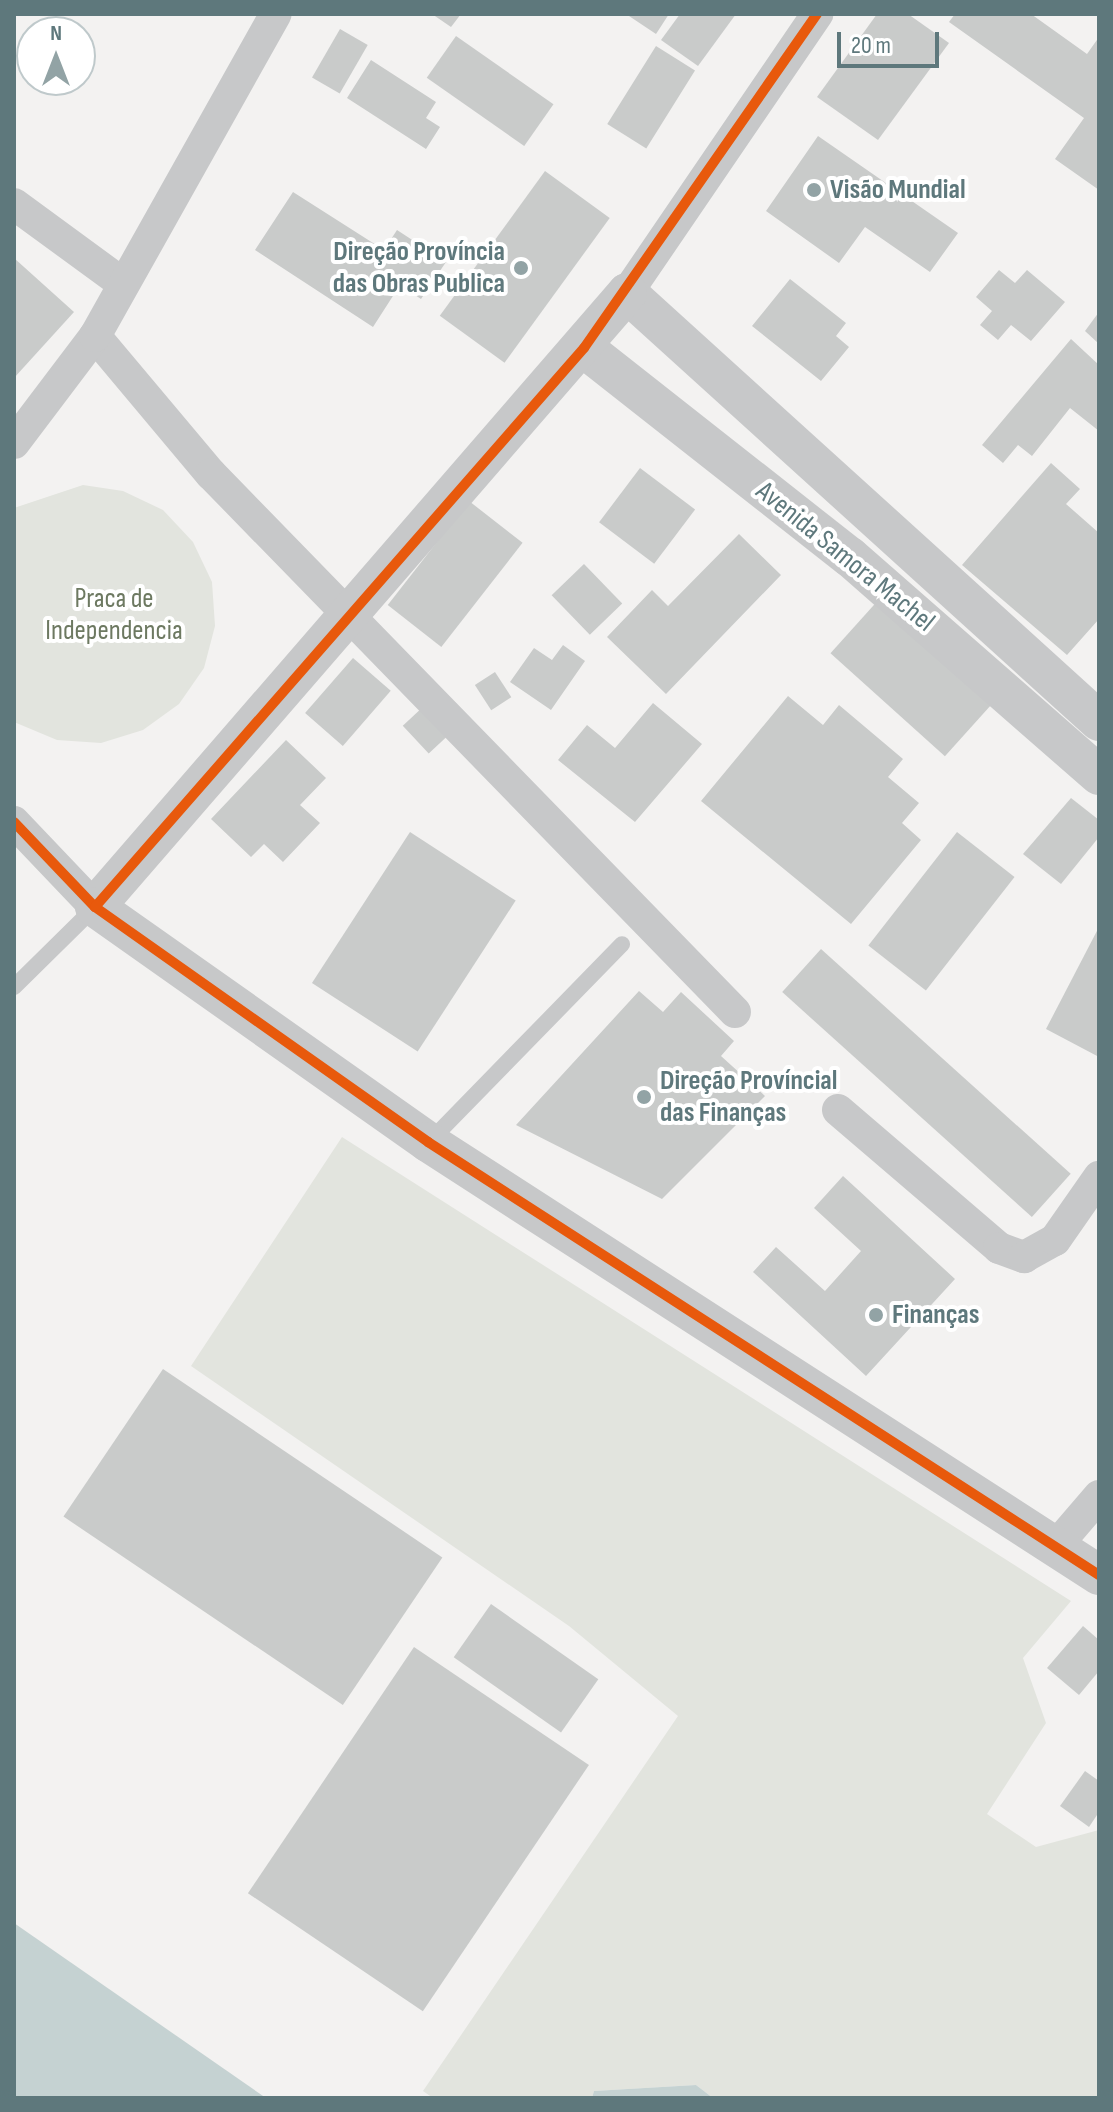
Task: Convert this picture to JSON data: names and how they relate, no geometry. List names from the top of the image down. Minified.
{"streets":{"street":["Avenida Samora Machel"]},"parks":["Praca de Independencia"],"places":["Visão Mundial","Direção Província das Obras Publica","Direção Províncial das Finanças","Finanças"],"scale_bar":"20 m","north":"top"}
